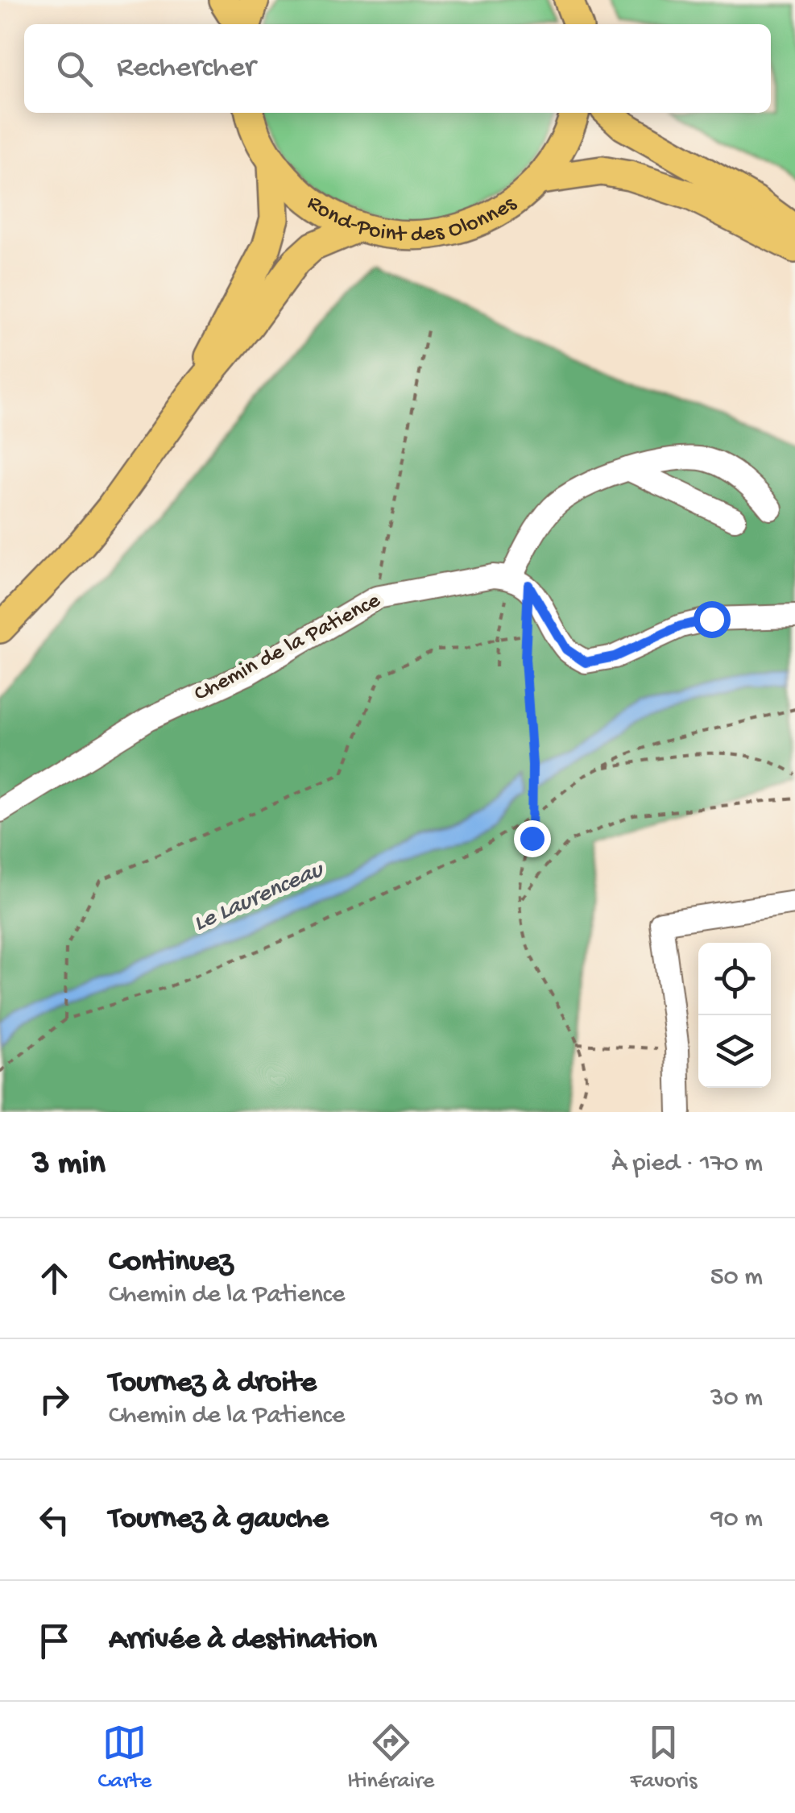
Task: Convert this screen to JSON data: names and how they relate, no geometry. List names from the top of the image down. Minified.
{"streets":{"main road":["Rond-Point des Olonnes"],"street":["Chemin de la Patience"]},"water":["Le Laurenceau"],"page":{"search":"Rechercher","heading":["3 min","À pied · 170 m"],"list":[["Continuez","Chemin de la Patience","50 m"],["Tournez à droite","Chemin de la Patience","30 m"],["Tournez à gauche","90 m"],"Arrivée à destination"],"nav":["Carte","Itinéraire","Favoris"]}}
